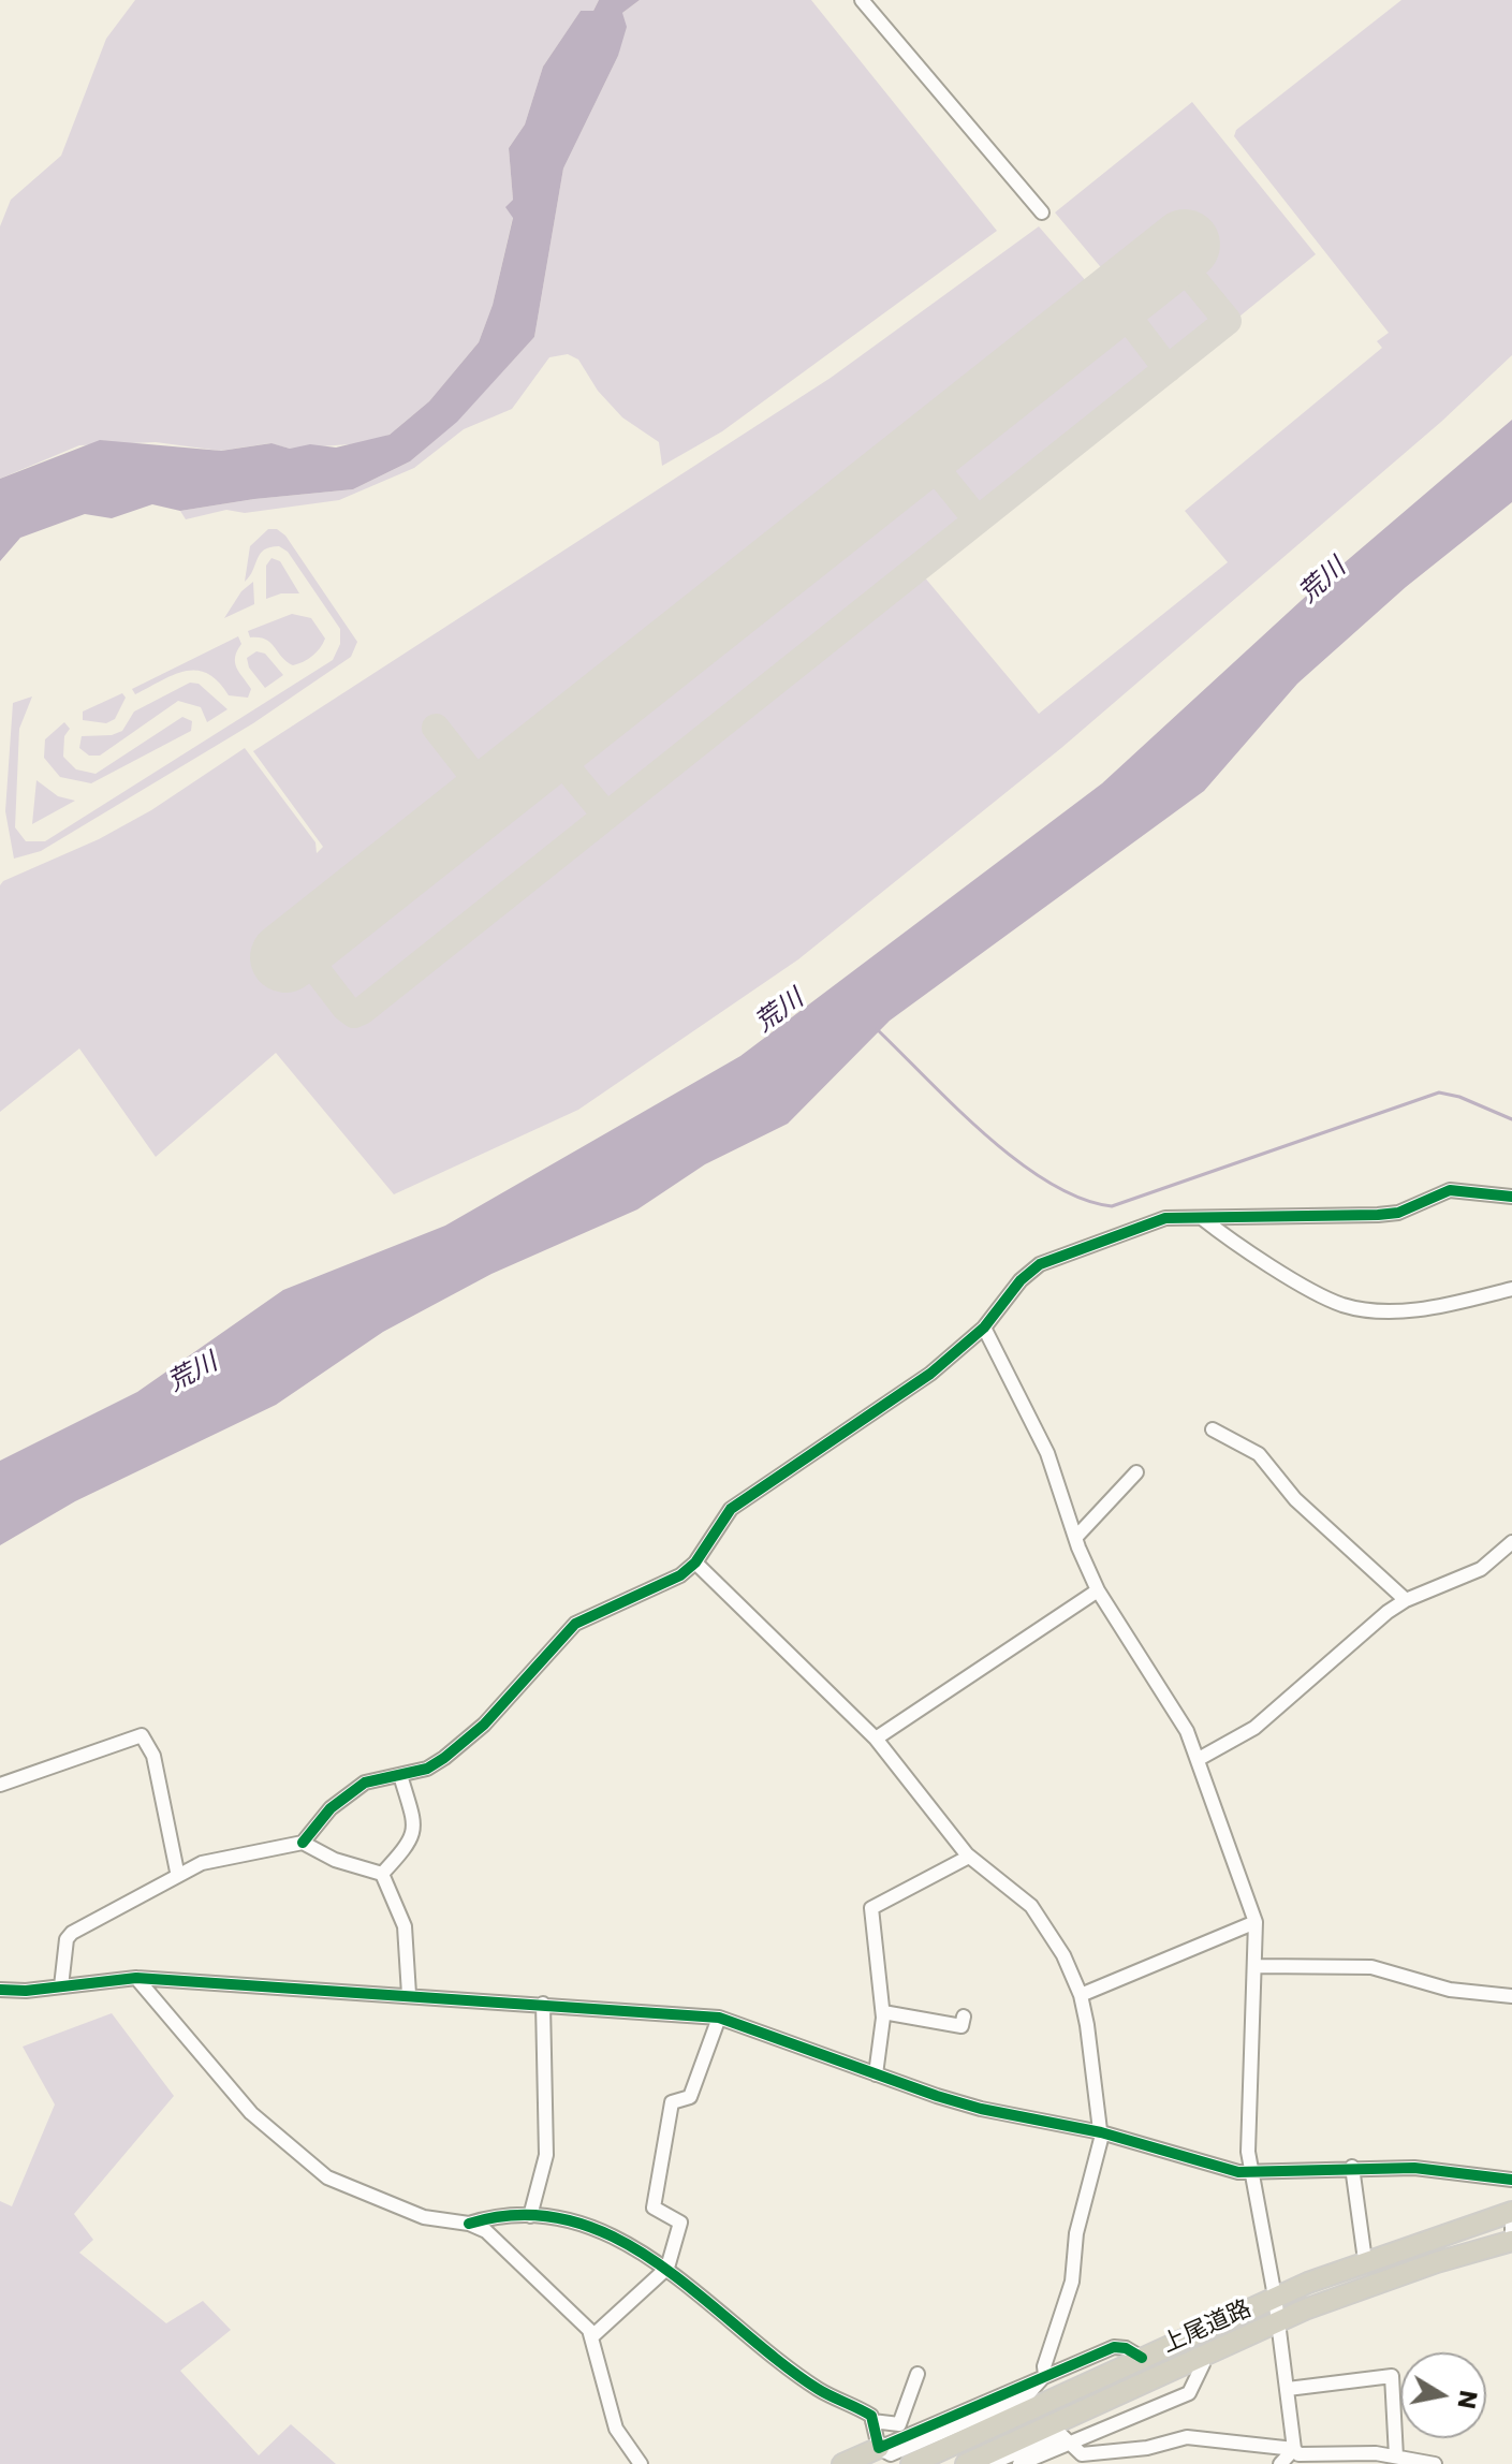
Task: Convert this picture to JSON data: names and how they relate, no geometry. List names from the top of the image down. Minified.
{"streets":{"highway":["上尾道路"]},"water":["荒川"],"north":"right"}
